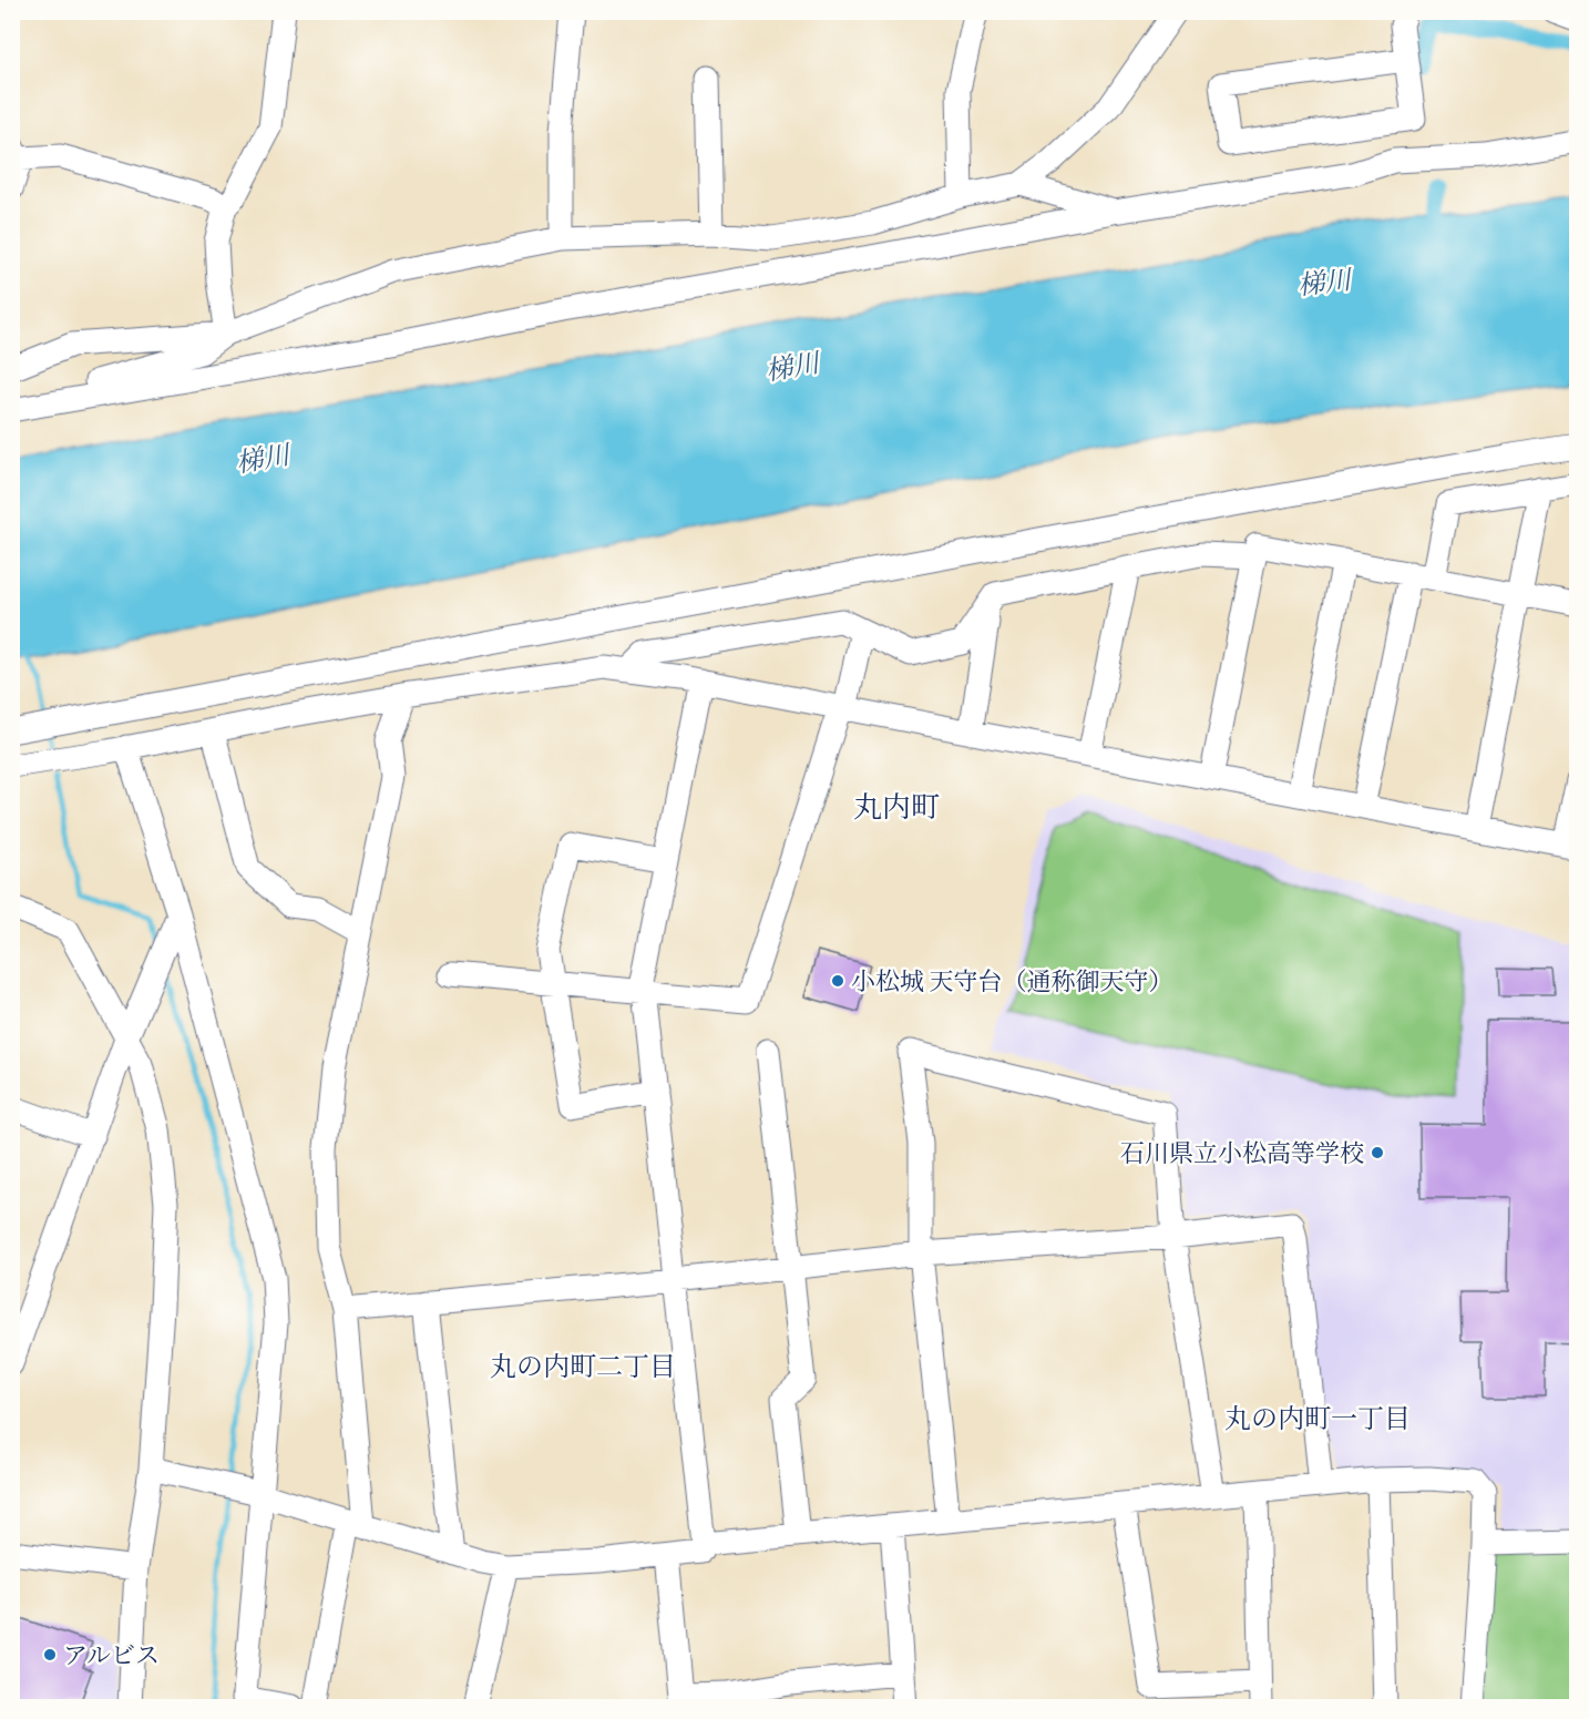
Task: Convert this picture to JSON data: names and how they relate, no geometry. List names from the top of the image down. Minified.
{"districts":["丸内町","丸の内町二丁目","丸の内町一丁目"],"water":["梯川"],"places":["小松城 天守台（通称御天守）","石川県立小松高等学校","アルビス"]}
